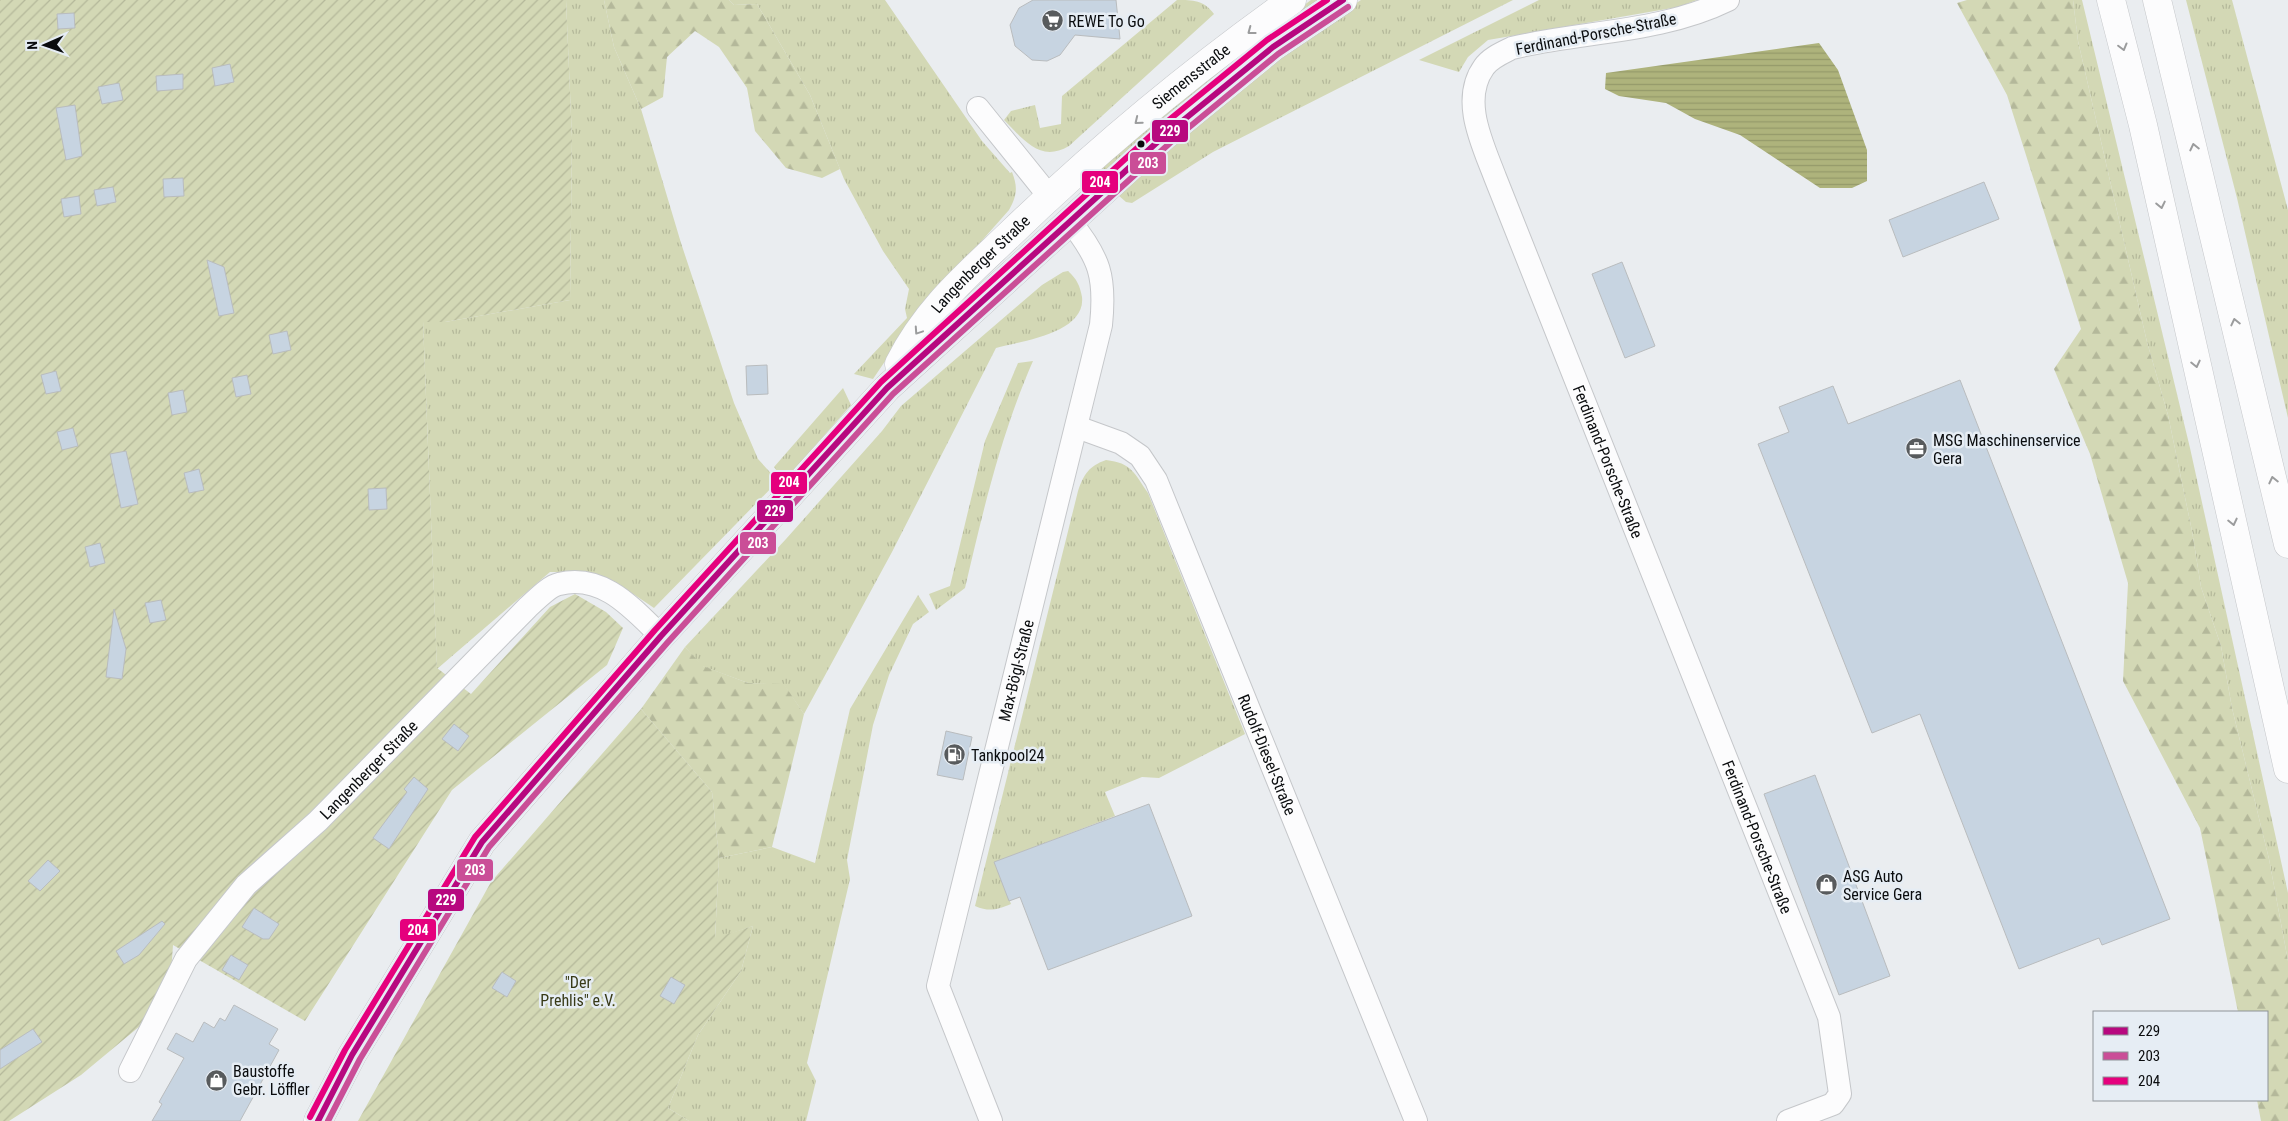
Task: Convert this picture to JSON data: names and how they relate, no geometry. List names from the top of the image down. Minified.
{"streets":{"main road":["Siemensstraße","Langenberger Straße"],"street":["Ferdinand-Porsche-Straße","Max-Bögl-Straße","Rudolf-Diesel-Straße"]},"crossings":[["Siemensstraße","Langenberger Straße"],["Siemensstraße","Max-Bögl-Straße"],["Langenberger Straße","Max-Bögl-Straße"],["Max-Bögl-Straße","Rudolf-Diesel-Straße"]],"parks":["\"Der Prehlis\" e.V."],"places":{"supermarket":["REWE To Go"],"office":["MSG Maschinenservice Gera"],"fuel station":["Tankpool24"],"shop":["ASG Auto Service Gera","Baustoffe Gebr. Löffler"]},"lines":["transit line 229","transit line 204","transit line 203"],"legend":["229","203","204"],"north":"left"}
